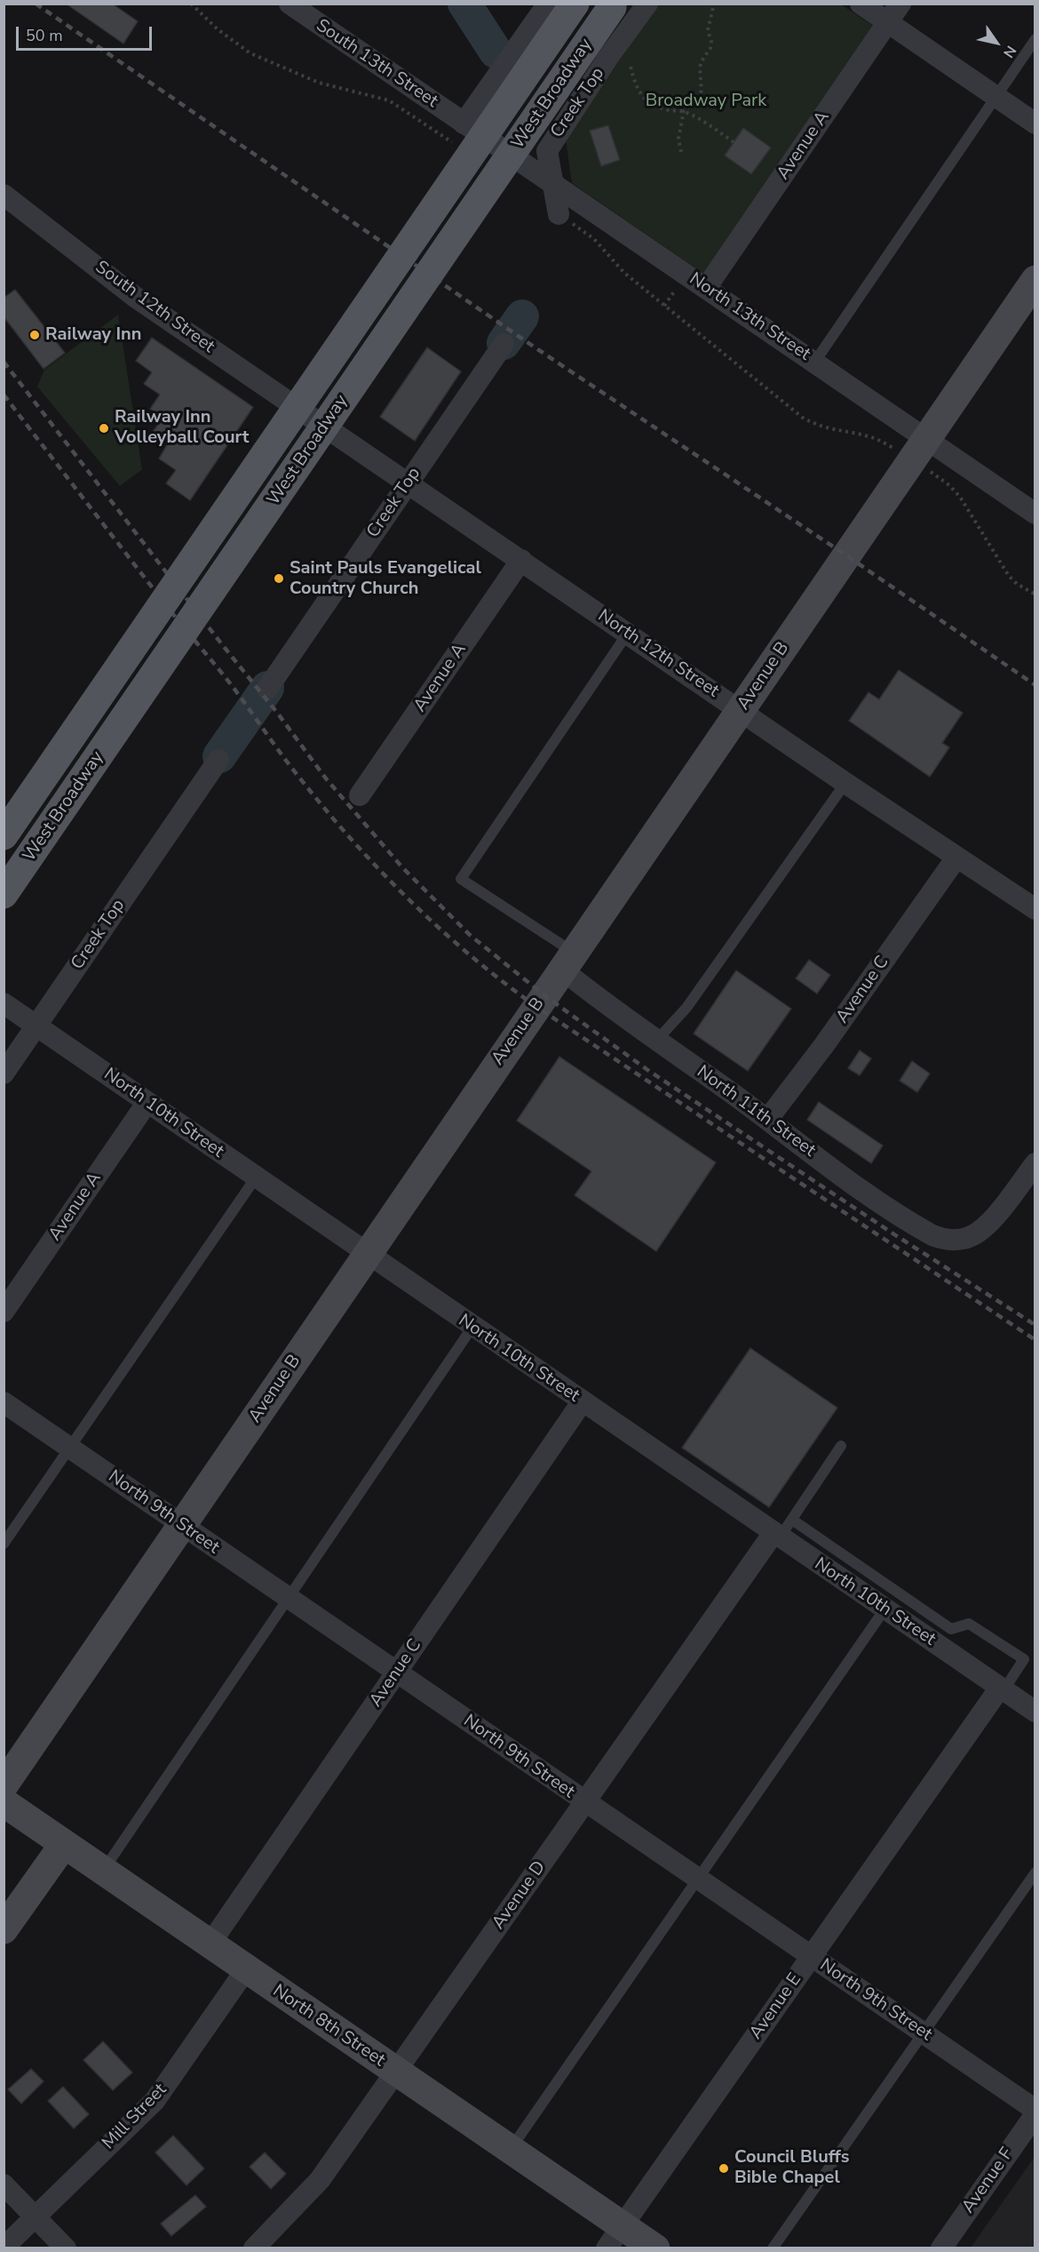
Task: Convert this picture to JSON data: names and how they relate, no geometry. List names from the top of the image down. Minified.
{"streets":{"main road":["West Broadway"],"street":["South 13th Street","Creek Top","Avenue A","South 12th Street","North 13th Street","North 12th Street","Avenue B","Avenue C","North 11th Street","North 10th Street","North 9th Street","Avenue D","Avenue E","North 8th Street","Mill Street","Avenue F"]},"crossings":[["South 13th Street","North 13th Street"],["Creek Top","North 13th Street"],["Creek Top","North 12th Street"],["Creek Top","North 10th Street"],["Avenue A","North 13th Street"],["Avenue A","North 12th Street"],["Avenue A","North 10th Street"],["South 12th Street","North 12th Street"],["North 13th Street","Avenue B"],["North 12th Street","Avenue B"],["North 12th Street","Avenue C"],["Avenue B","North 11th Street"],["Avenue B","North 10th Street"],["Avenue B","North 9th Street"],["Avenue C","North 11th Street"],["Avenue C","North 10th Street"],["Avenue C","North 9th Street"],["Avenue C","North 8th Street"],["North 10th Street","Avenue D"],["North 10th Street","Avenue E"],["North 9th Street","Avenue D"],["North 9th Street","Avenue E"],["Avenue D","North 8th Street"],["Avenue E","North 8th Street"],["North 8th Street","Mill Street"]],"parks":["Broadway Park"],"places":["Railway Inn","Railway Inn Volleyball Court","Saint Pauls Evangelical Country Church","Council Bluffs Bible Chapel"],"scale_bar":"50 m","north":"bottom right"}
